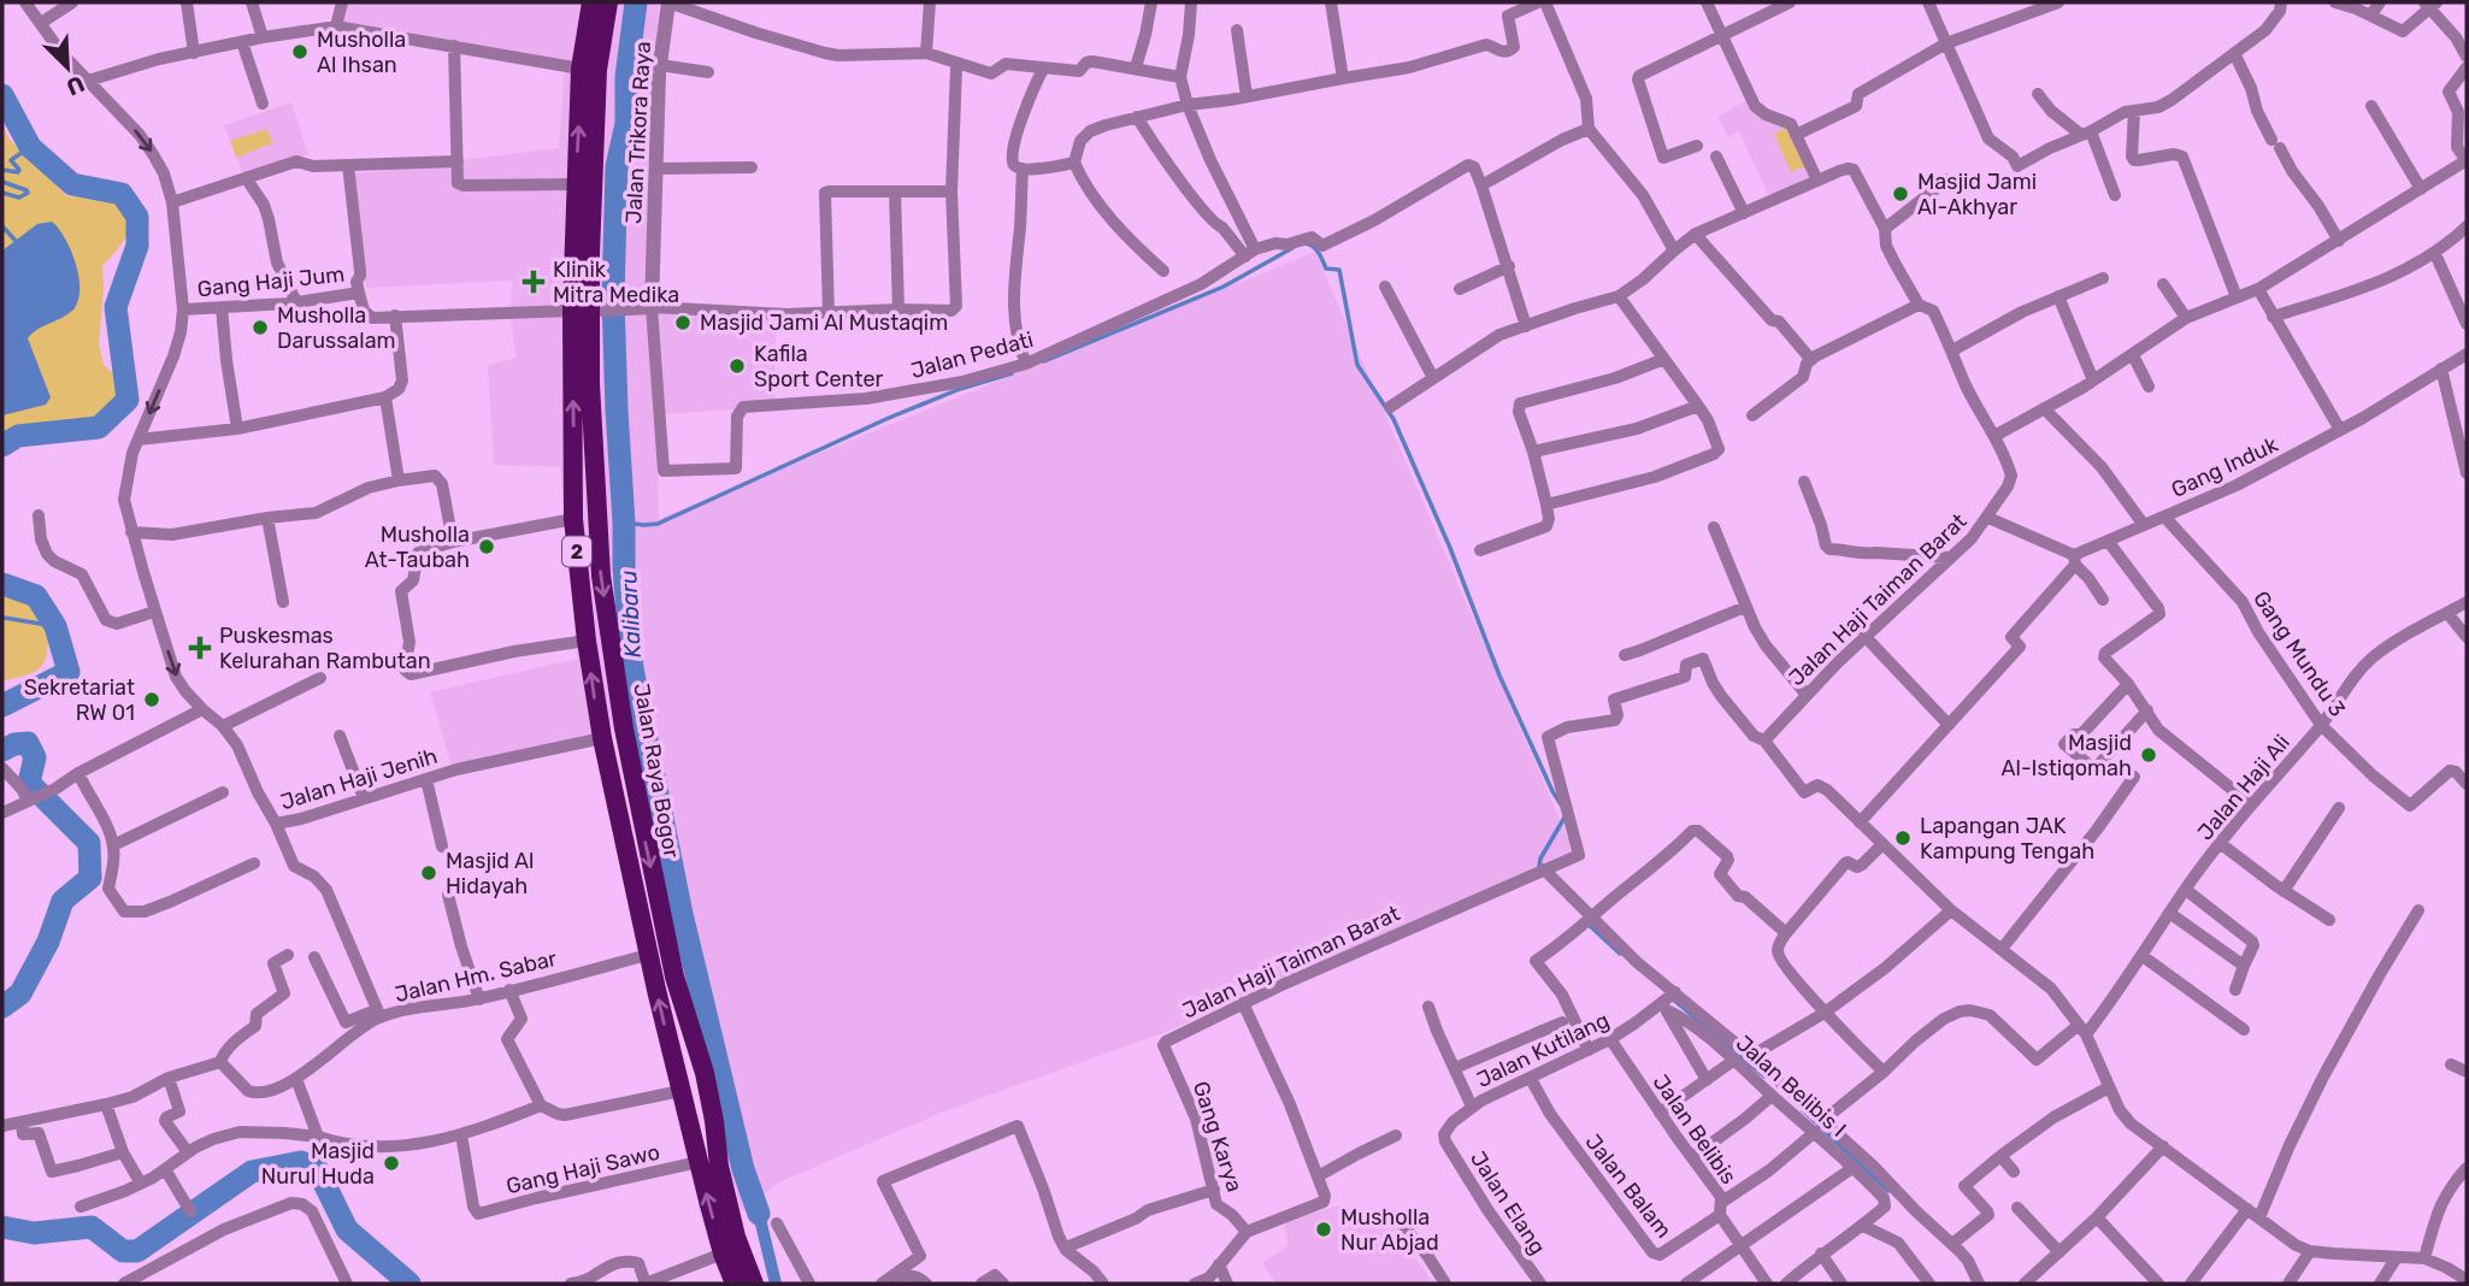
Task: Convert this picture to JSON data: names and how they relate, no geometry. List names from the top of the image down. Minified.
{"streets":{"highway":["2","Jalan Raya Bogor"],"street":["Jalan Trikora Raya","Gang Haji Jum","Jalan Pedati","Gang Induk","Jalan Haji Taiman Barat","Gang Mundu 3","Jalan Haji Jenih","Jalan Haji Ali","Jalan Hm. Sabar","Jalan Kutilang","Jalan Belibis I","Jalan Belibis","Gang Karya","Gang Haji Sawo","Jalan Balam","Jalan Elang"]},"crossings":[["Jalan Trikora Raya","Jalan Pedati"],["Gang Haji Jum","Jalan Haji Jenih"],["Gang Induk","Gang Mundu 3"],["Jalan Haji Taiman Barat","Gang Karya"],["Gang Mundu 3","Jalan Haji Ali"],["Jalan Raya Bogor","Jalan Haji Jenih"],["Jalan Raya Bogor","Jalan Hm. Sabar"],["Jalan Raya Bogor","Gang Haji Sawo"],["Jalan Kutilang","Jalan Belibis I"],["Jalan Kutilang","Jalan Belibis"],["Jalan Kutilang","Jalan Balam"],["Jalan Kutilang","Jalan Elang"],["Jalan Belibis","Jalan Balam"]],"water":["Kalibaru"],"places":{"other":["Musholla Al Ihsan","Masjid Jami Al-Akhyar","Masjid Jami Al Mustaqim","Musholla Darussalam","Kafila Sport Center","Musholla At-Taubah","Sekretariat RW 01","Masjid Al-Istiqomah","Lapangan JAK Kampung Tengah","Masjid Al Hidayah","Masjid Nurul Huda","Musholla Nur Abjad"],"health":["Klinik Mitra Medika","Puskesmas Kelurahan Rambutan"]},"north":"bottom right"}
